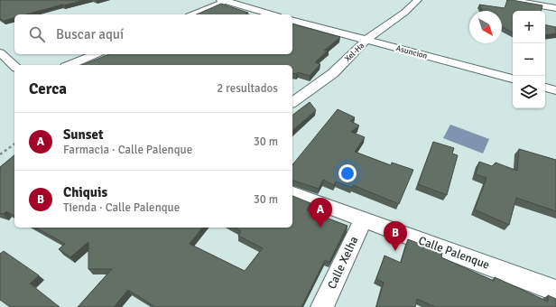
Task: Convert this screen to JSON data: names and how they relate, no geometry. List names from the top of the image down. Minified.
{"streets":{"street":["Xel-Ha","Asuncion","Calle Palenque","Calle Xelha"]},"crossings":[["Xel-Ha","Asuncion"],["Calle Palenque","Calle Xelha"]],"north":"bottom right","page":{"map_buttons":["+","−"],"search":"Buscar aquí","heading":["Cerca","2 resultados"],"list":[{"mark":"A","name":"Sunset","note":"Farmacia · Calle Palenque","value":"30 m"},{"mark":"B","name":"Chiquis","note":"Tienda · Calle Palenque","value":"30 m"}],"pins":["A","B"]}}
